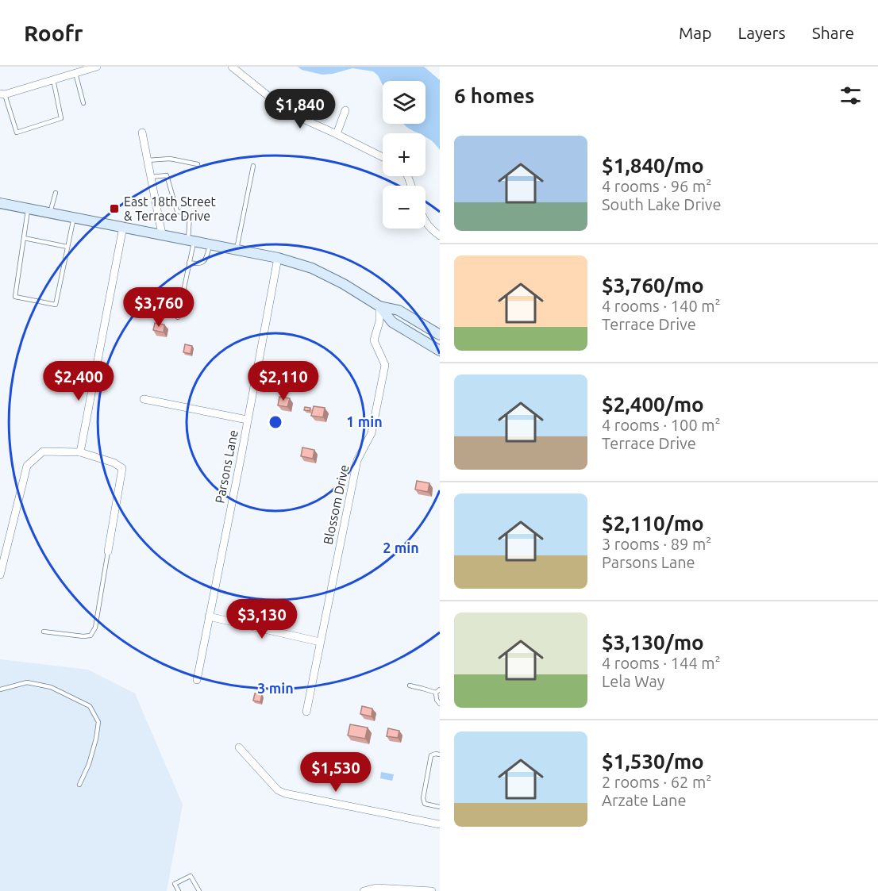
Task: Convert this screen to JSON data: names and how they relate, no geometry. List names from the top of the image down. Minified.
{"streets":{"street":["Parsons Lane","Blossom Drive"]},"places":{"transit":["East 18th Street & Terrace Drive"]},"page":{"header":"Roofr","nav":["Map","Layers","Share"],"heading":"6 homes","map_buttons":["+","−"],"price":["$1,840","$3,760","$2,400","$2,110","$3,130","$1,530"],"list":[{"name":"$1,840/mo","note":"4 rooms · 96 m² · South Lake Drive"},{"name":"$3,760/mo","note":"4 rooms · 140 m² · Terrace Drive"},{"name":"$2,400/mo","note":"4 rooms · 100 m² · Terrace Drive"},{"name":"$2,110/mo","note":"3 rooms · 89 m² · Parsons Lane"},{"name":"$3,130/mo","note":"4 rooms · 144 m² · Lela Way"},{"name":"$1,530/mo","note":"2 rooms · 62 m² · Arzate Lane"}]},"rings":["1 min","2 min","3 min"]}
